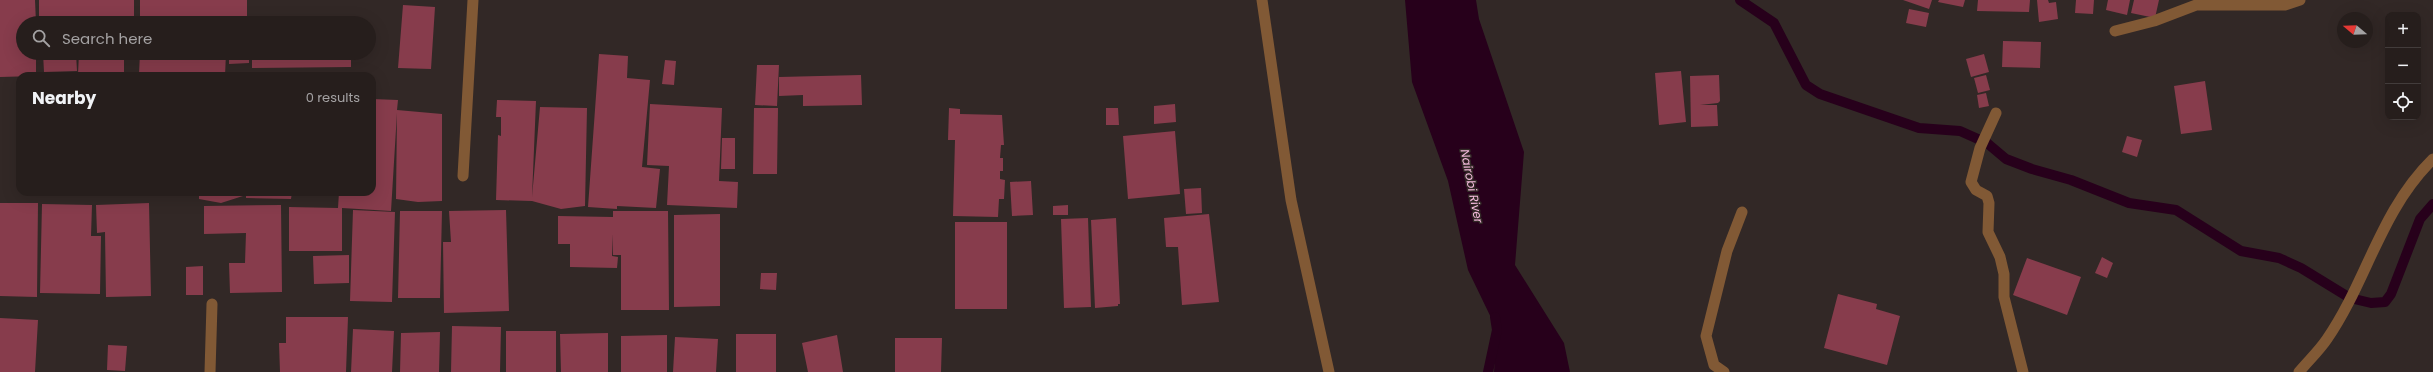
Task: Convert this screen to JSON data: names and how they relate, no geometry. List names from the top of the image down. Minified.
{"water":["Nairobi River"],"north":"left","page":{"map_buttons":["+","−"],"search":"Search here","heading":["Nearby","0 results"]}}
